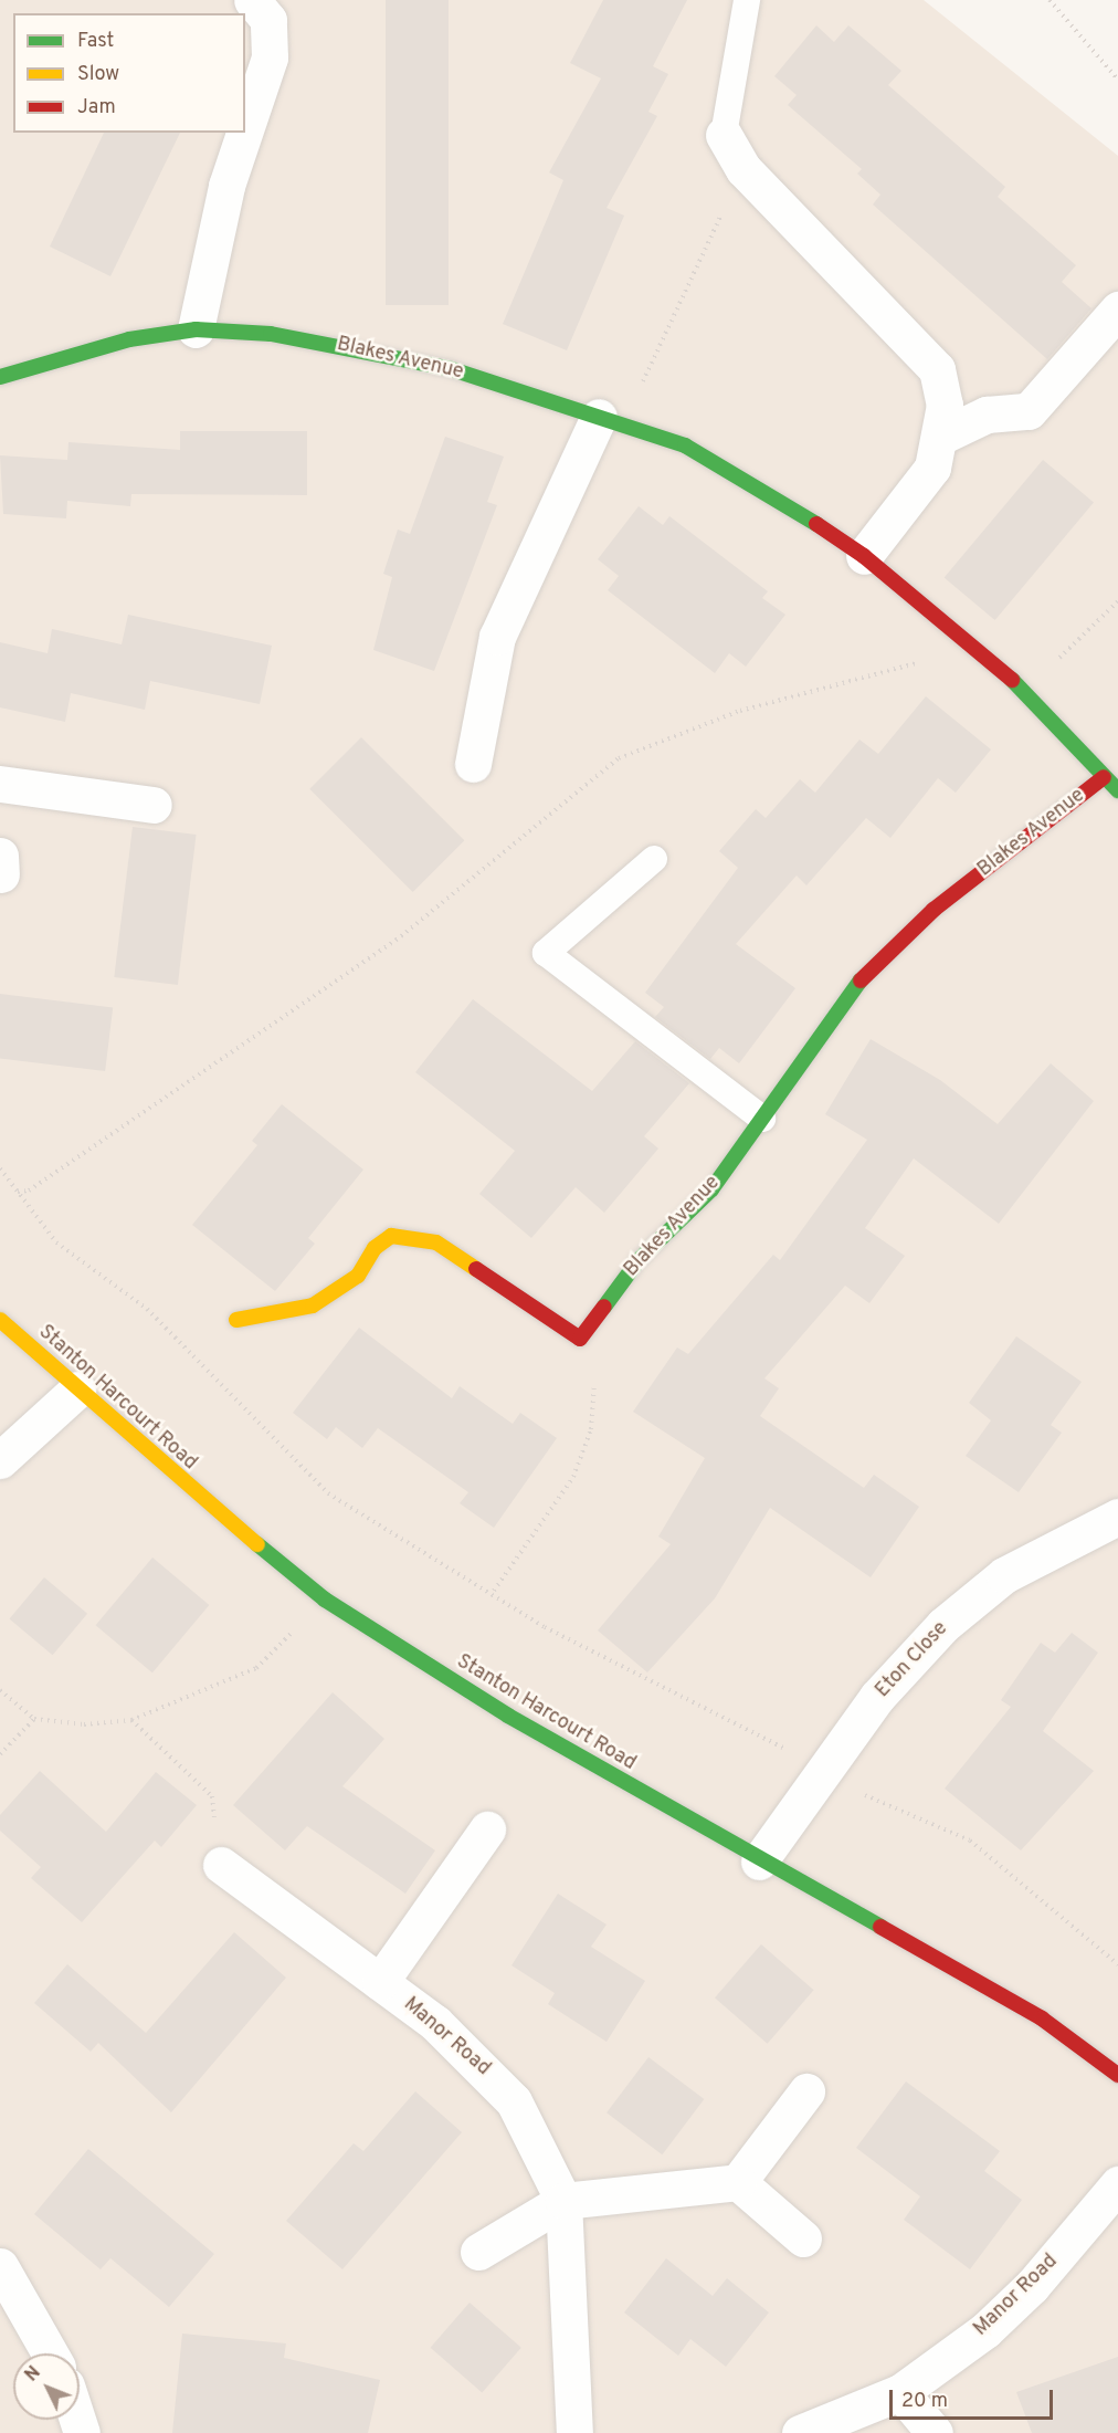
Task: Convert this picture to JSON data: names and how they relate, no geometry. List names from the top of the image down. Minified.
{"streets":{"street":["Blakes Avenue","Stanton Harcourt Road","Eton Close","Manor Road"]},"crossings":[["Stanton Harcourt Road","Eton Close"]],"legend":["Fast","Slow","Jam"],"scale_bar":"20 m","north":"top left"}
